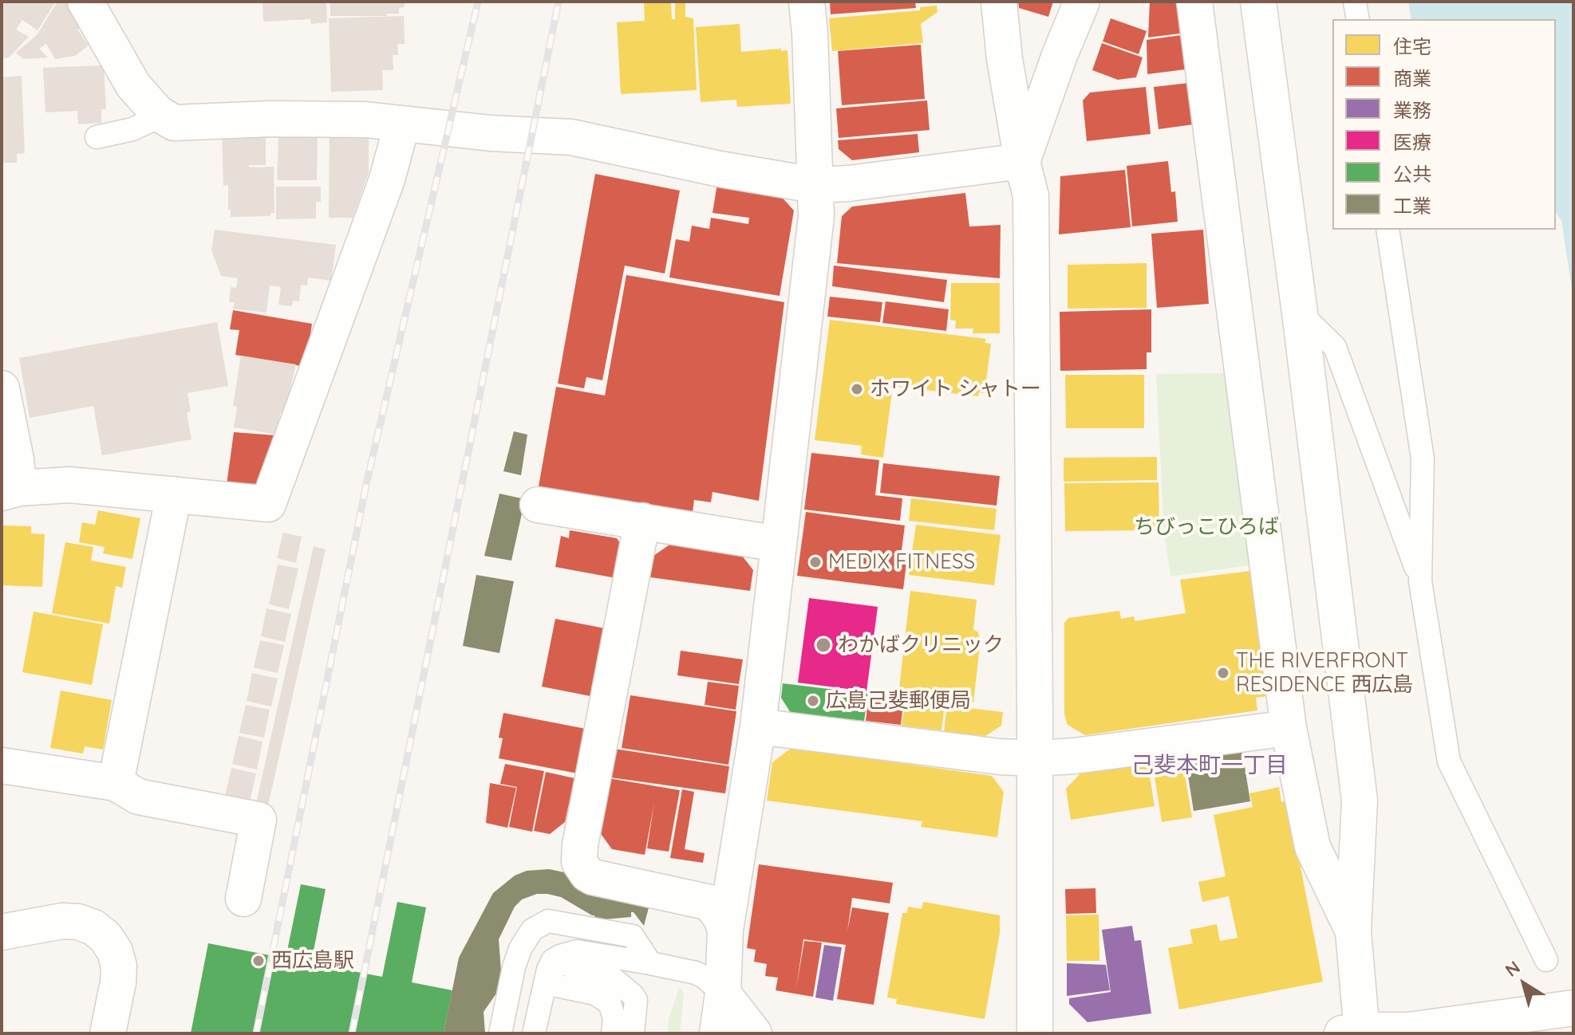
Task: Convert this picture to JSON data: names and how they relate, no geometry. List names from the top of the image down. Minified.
{"districts":["己斐本町一丁目"],"parks":["ちびっこひろば"],"places":["ホワイト シャトー","MEDIX FITNESS","わかばクリニック","THE RIVERFRONT RESIDENCE 西広島","広島己斐郵便局","西広島駅"],"legend":["住宅","商業","業務","医療","公共","工業"],"north":"top left"}
